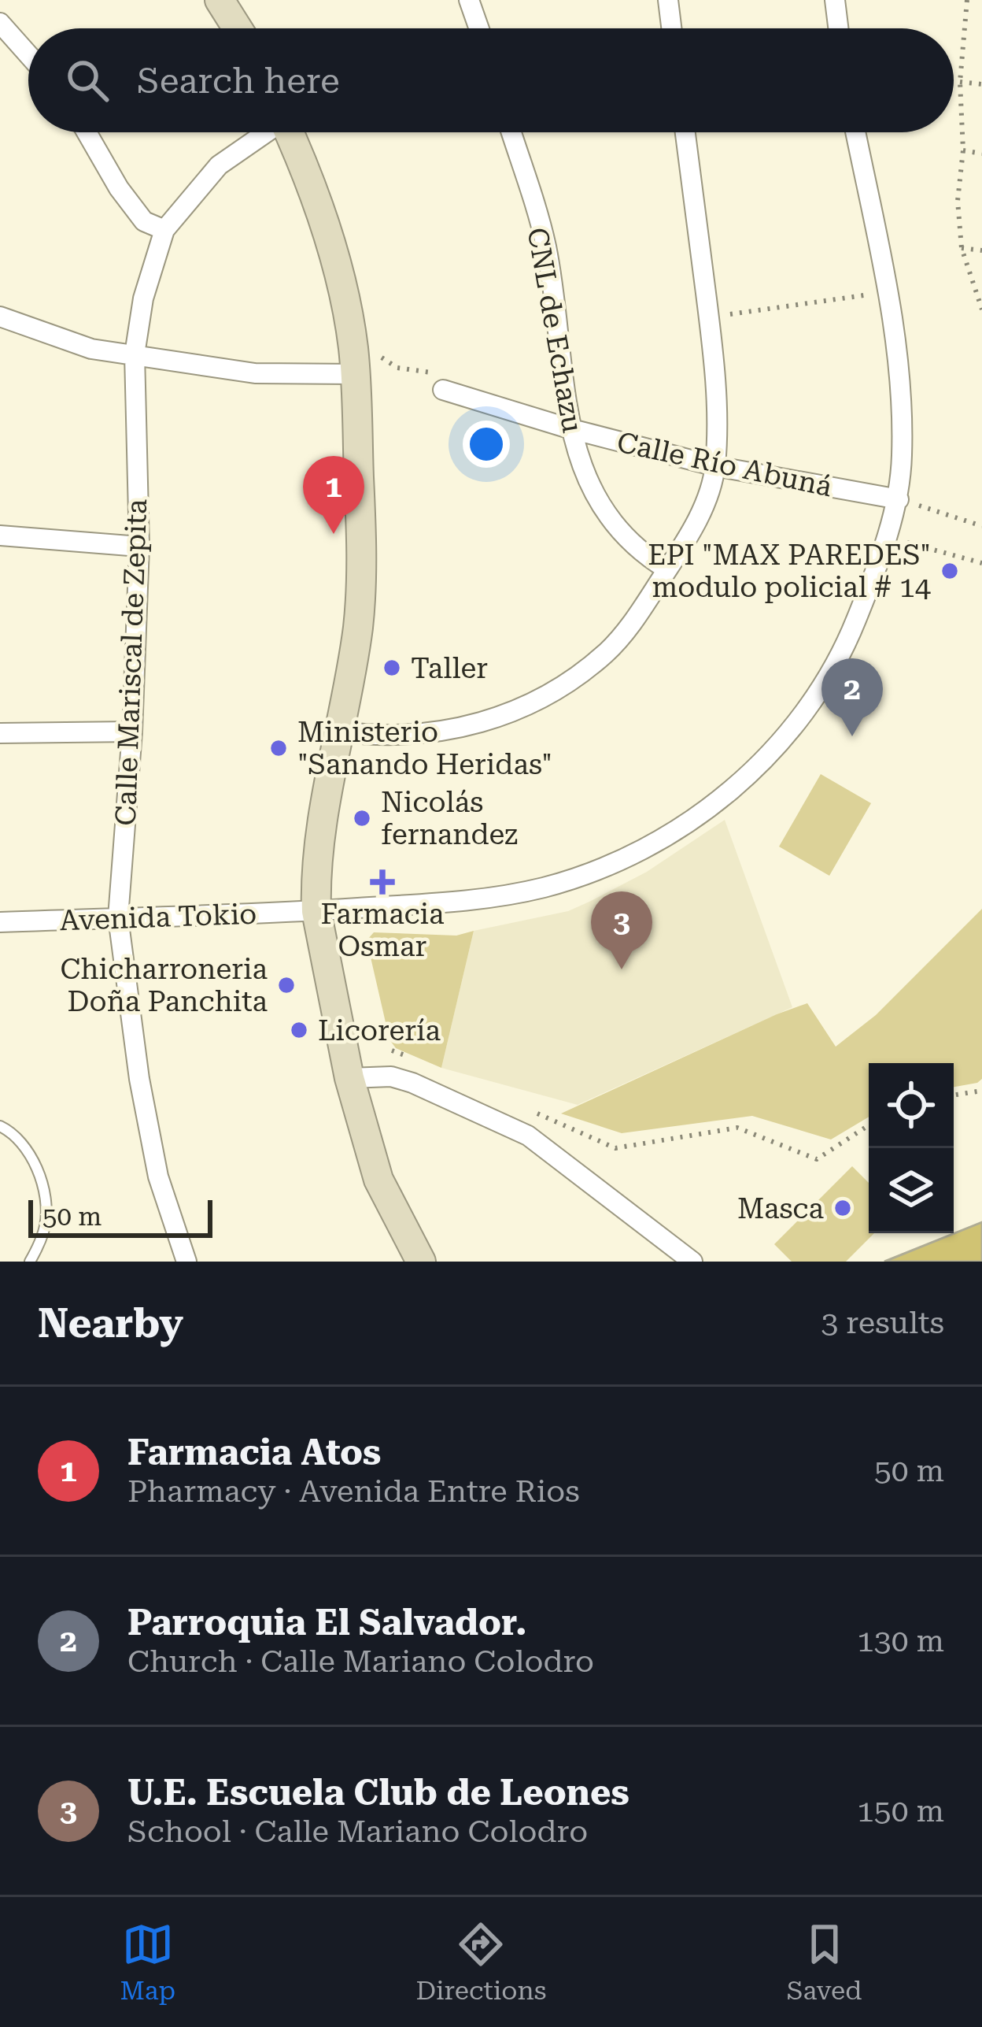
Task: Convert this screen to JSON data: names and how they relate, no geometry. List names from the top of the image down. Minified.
{"streets":{"street":["CNL de Echazu","Calle Río Abuná","Calle Mariscal de Zepita","Avenida Tokio"]},"crossings":[["CNL de Echazu","Calle Río Abuná"],["Calle Río Abuná","Avenida Tokio"],["Calle Mariscal de Zepita","Avenida Tokio"]],"places":{"other":["EPI \"MAX PAREDES\" modulo policial # 14","Taller","Ministerio \"Sanando Heridas\"","Nicolás fernandez","Chicharroneria Doña Panchita","Licorería","Masca"],"health":["Farmacia Osmar"]},"scale_bar":"50 m","page":{"search":"Search here","pins":["1","2","3"],"scale":"50 m","heading":["Nearby","3 results"],"list":[{"mark":"1","name":"Farmacia Atos","note":"Pharmacy · Avenida Entre Rios","value":"50 m"},{"mark":"2","name":"Parroquia El Salvador.","note":"Church · Calle Mariano Colodro","value":"130 m"},{"mark":"3","name":"U.E. Escuela Club de Leones","note":"School · Calle Mariano Colodro","value":"150 m"}],"nav":["Map","Directions","Saved"]}}
